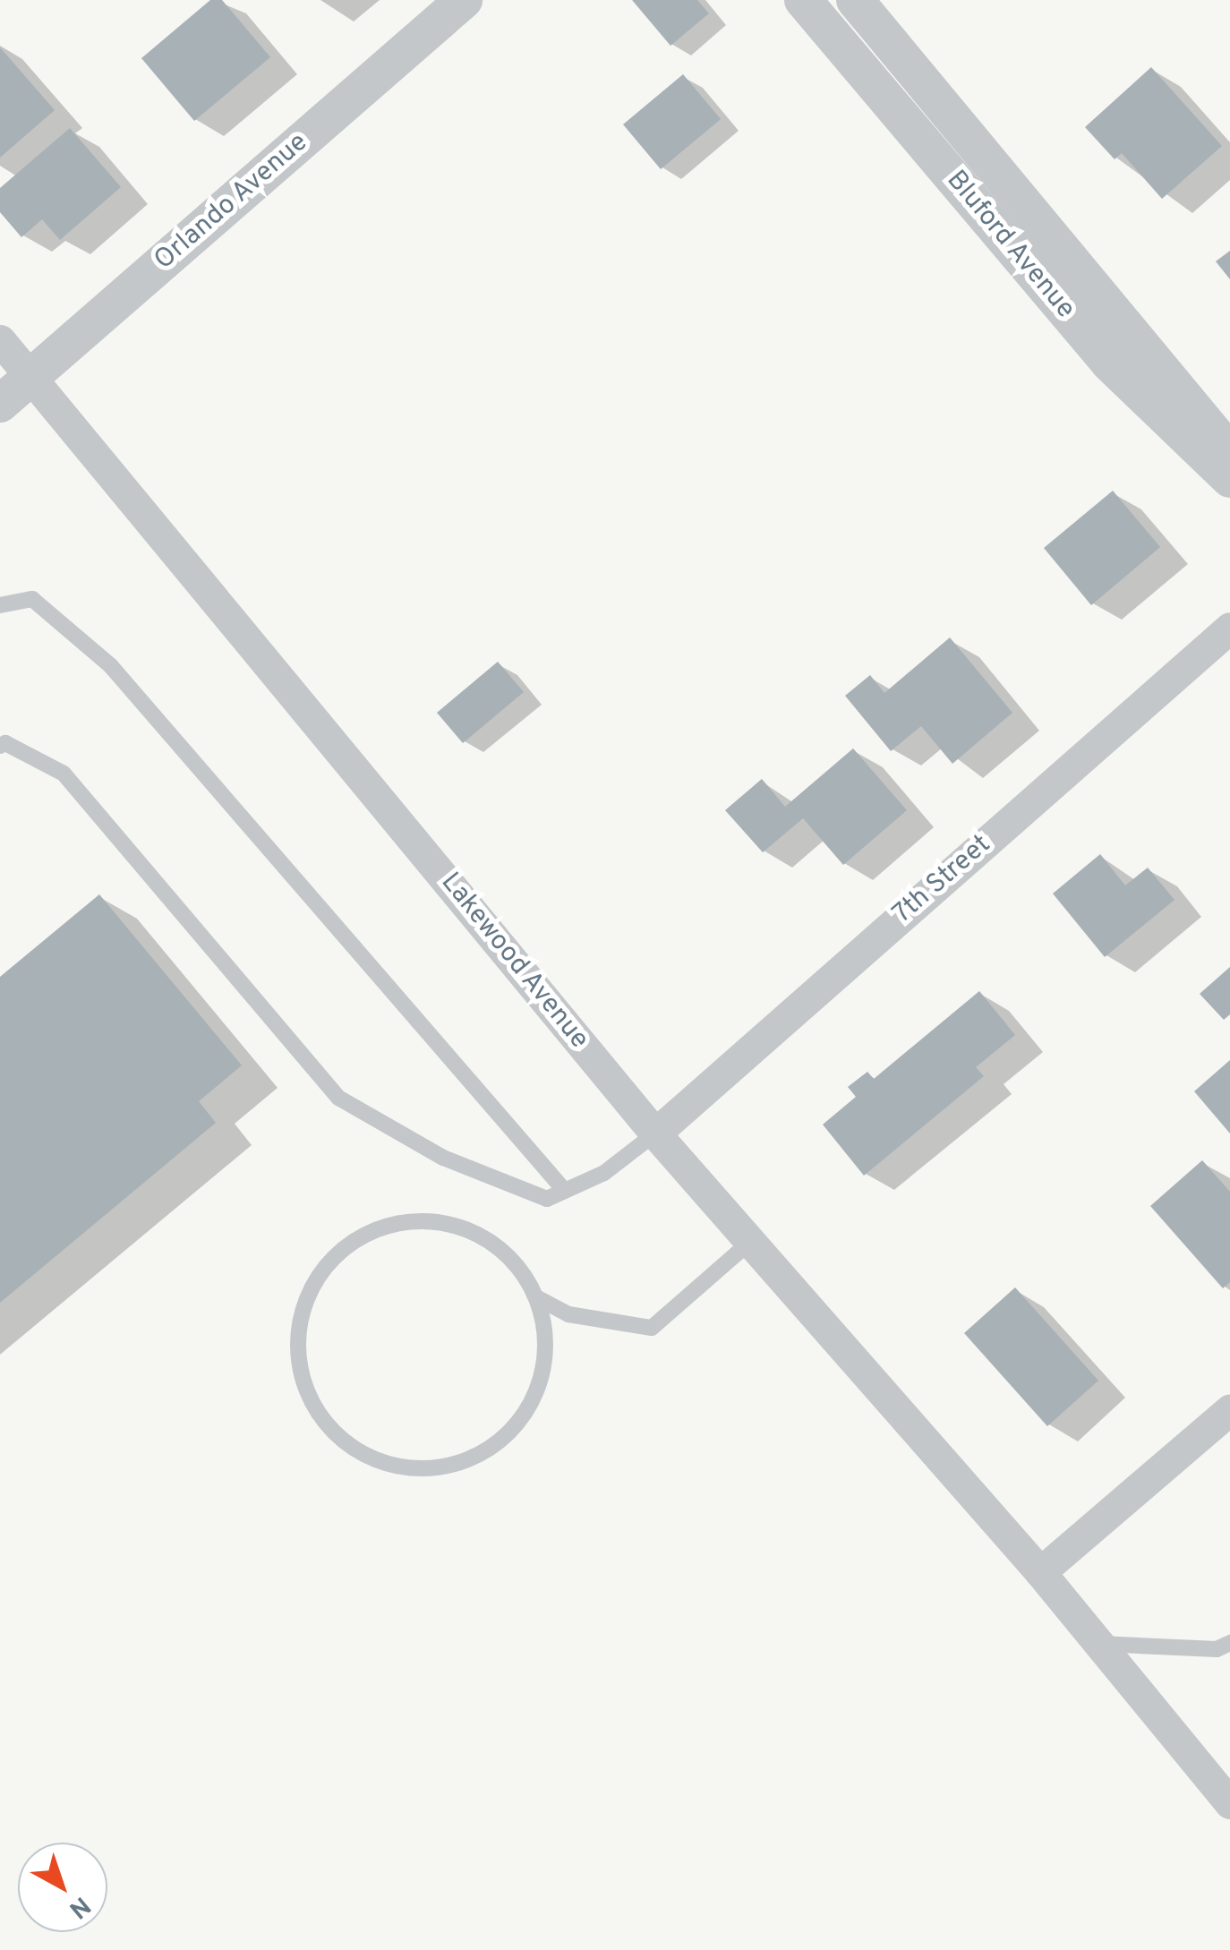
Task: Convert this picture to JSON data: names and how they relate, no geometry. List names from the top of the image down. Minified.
{"streets":{"street":["Orlando Avenue","Bluford Avenue","7th Street","Lakewood Avenue"]},"crossings":[["Orlando Avenue","Lakewood Avenue"],["7th Street","Lakewood Avenue"]],"north":"bottom right"}
